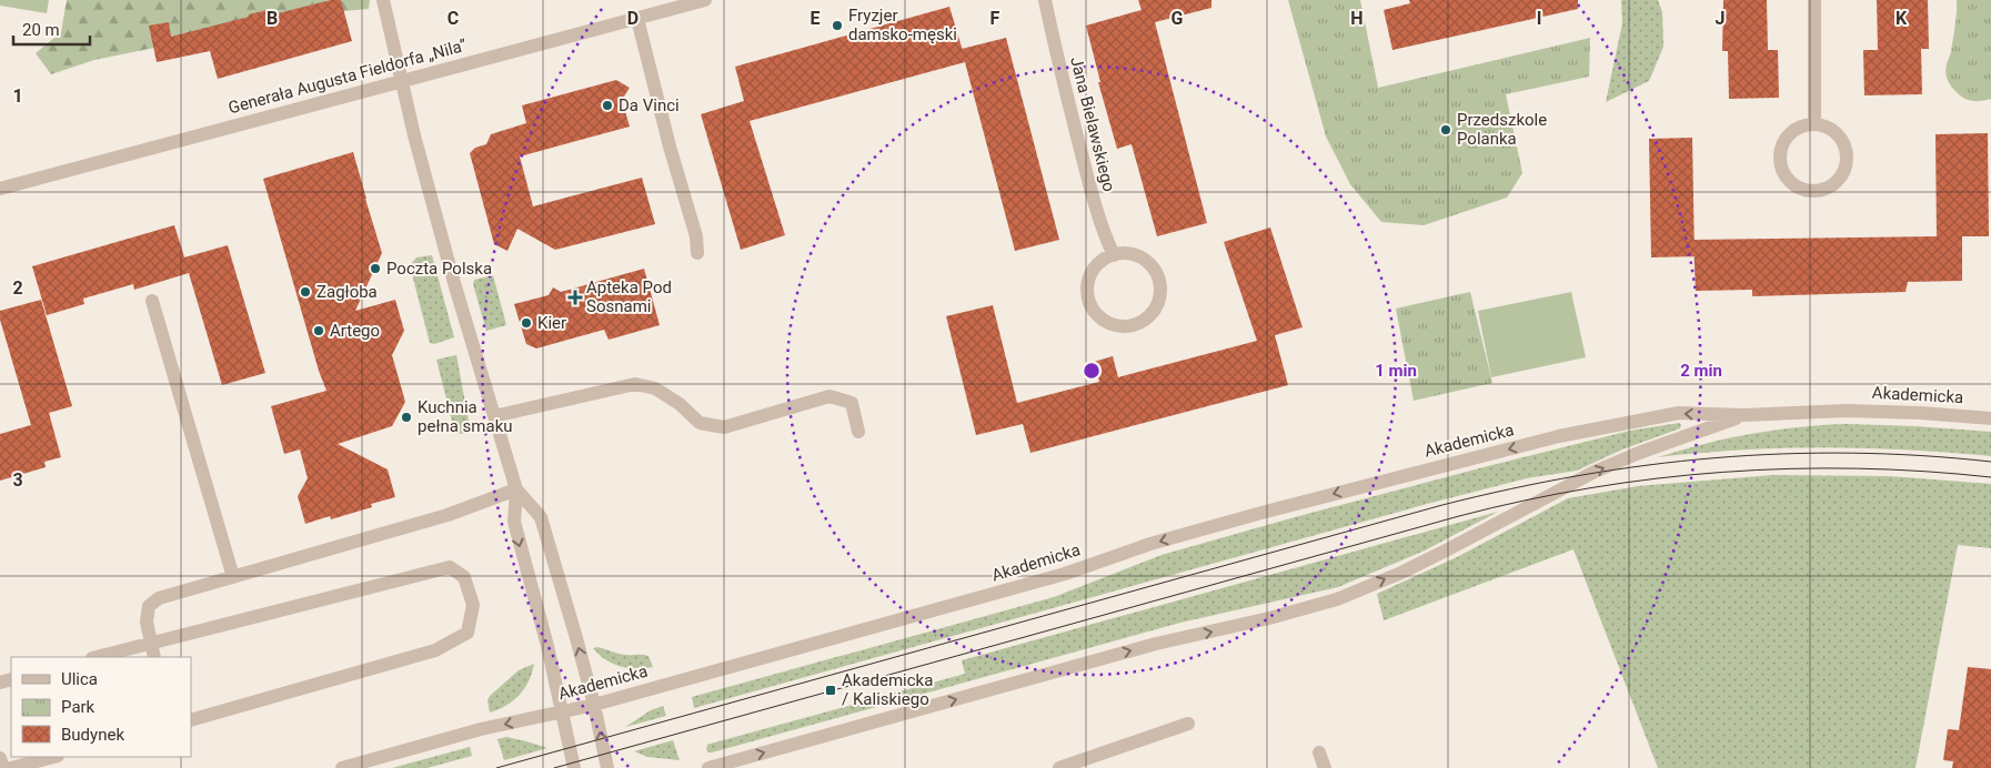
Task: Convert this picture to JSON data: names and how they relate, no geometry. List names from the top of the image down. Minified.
{"streets":{"street":["Generała Augusta Fieldorfa „Nila”","Jana Bielawskiego","Akademicka"]},"places":{"other":["Fryzjer damsko-męski","Da Vinci","Przedszkole Polanka","Poczta Polska","Zagłoba","Kier","Artego","Kuchnia pełna smaku"],"health":["Apteka Pod Sosnami"],"transit":["Akademicka / Kaliskiego"]},"legend":["Ulica","Park","Budynek"],"scale_bar":"20 m","grid":{"columns":["B","C","D","E","F","G","H","I","J","K"],"rows":["1","2","3"]},"rings":["1 min","2 min"]}
